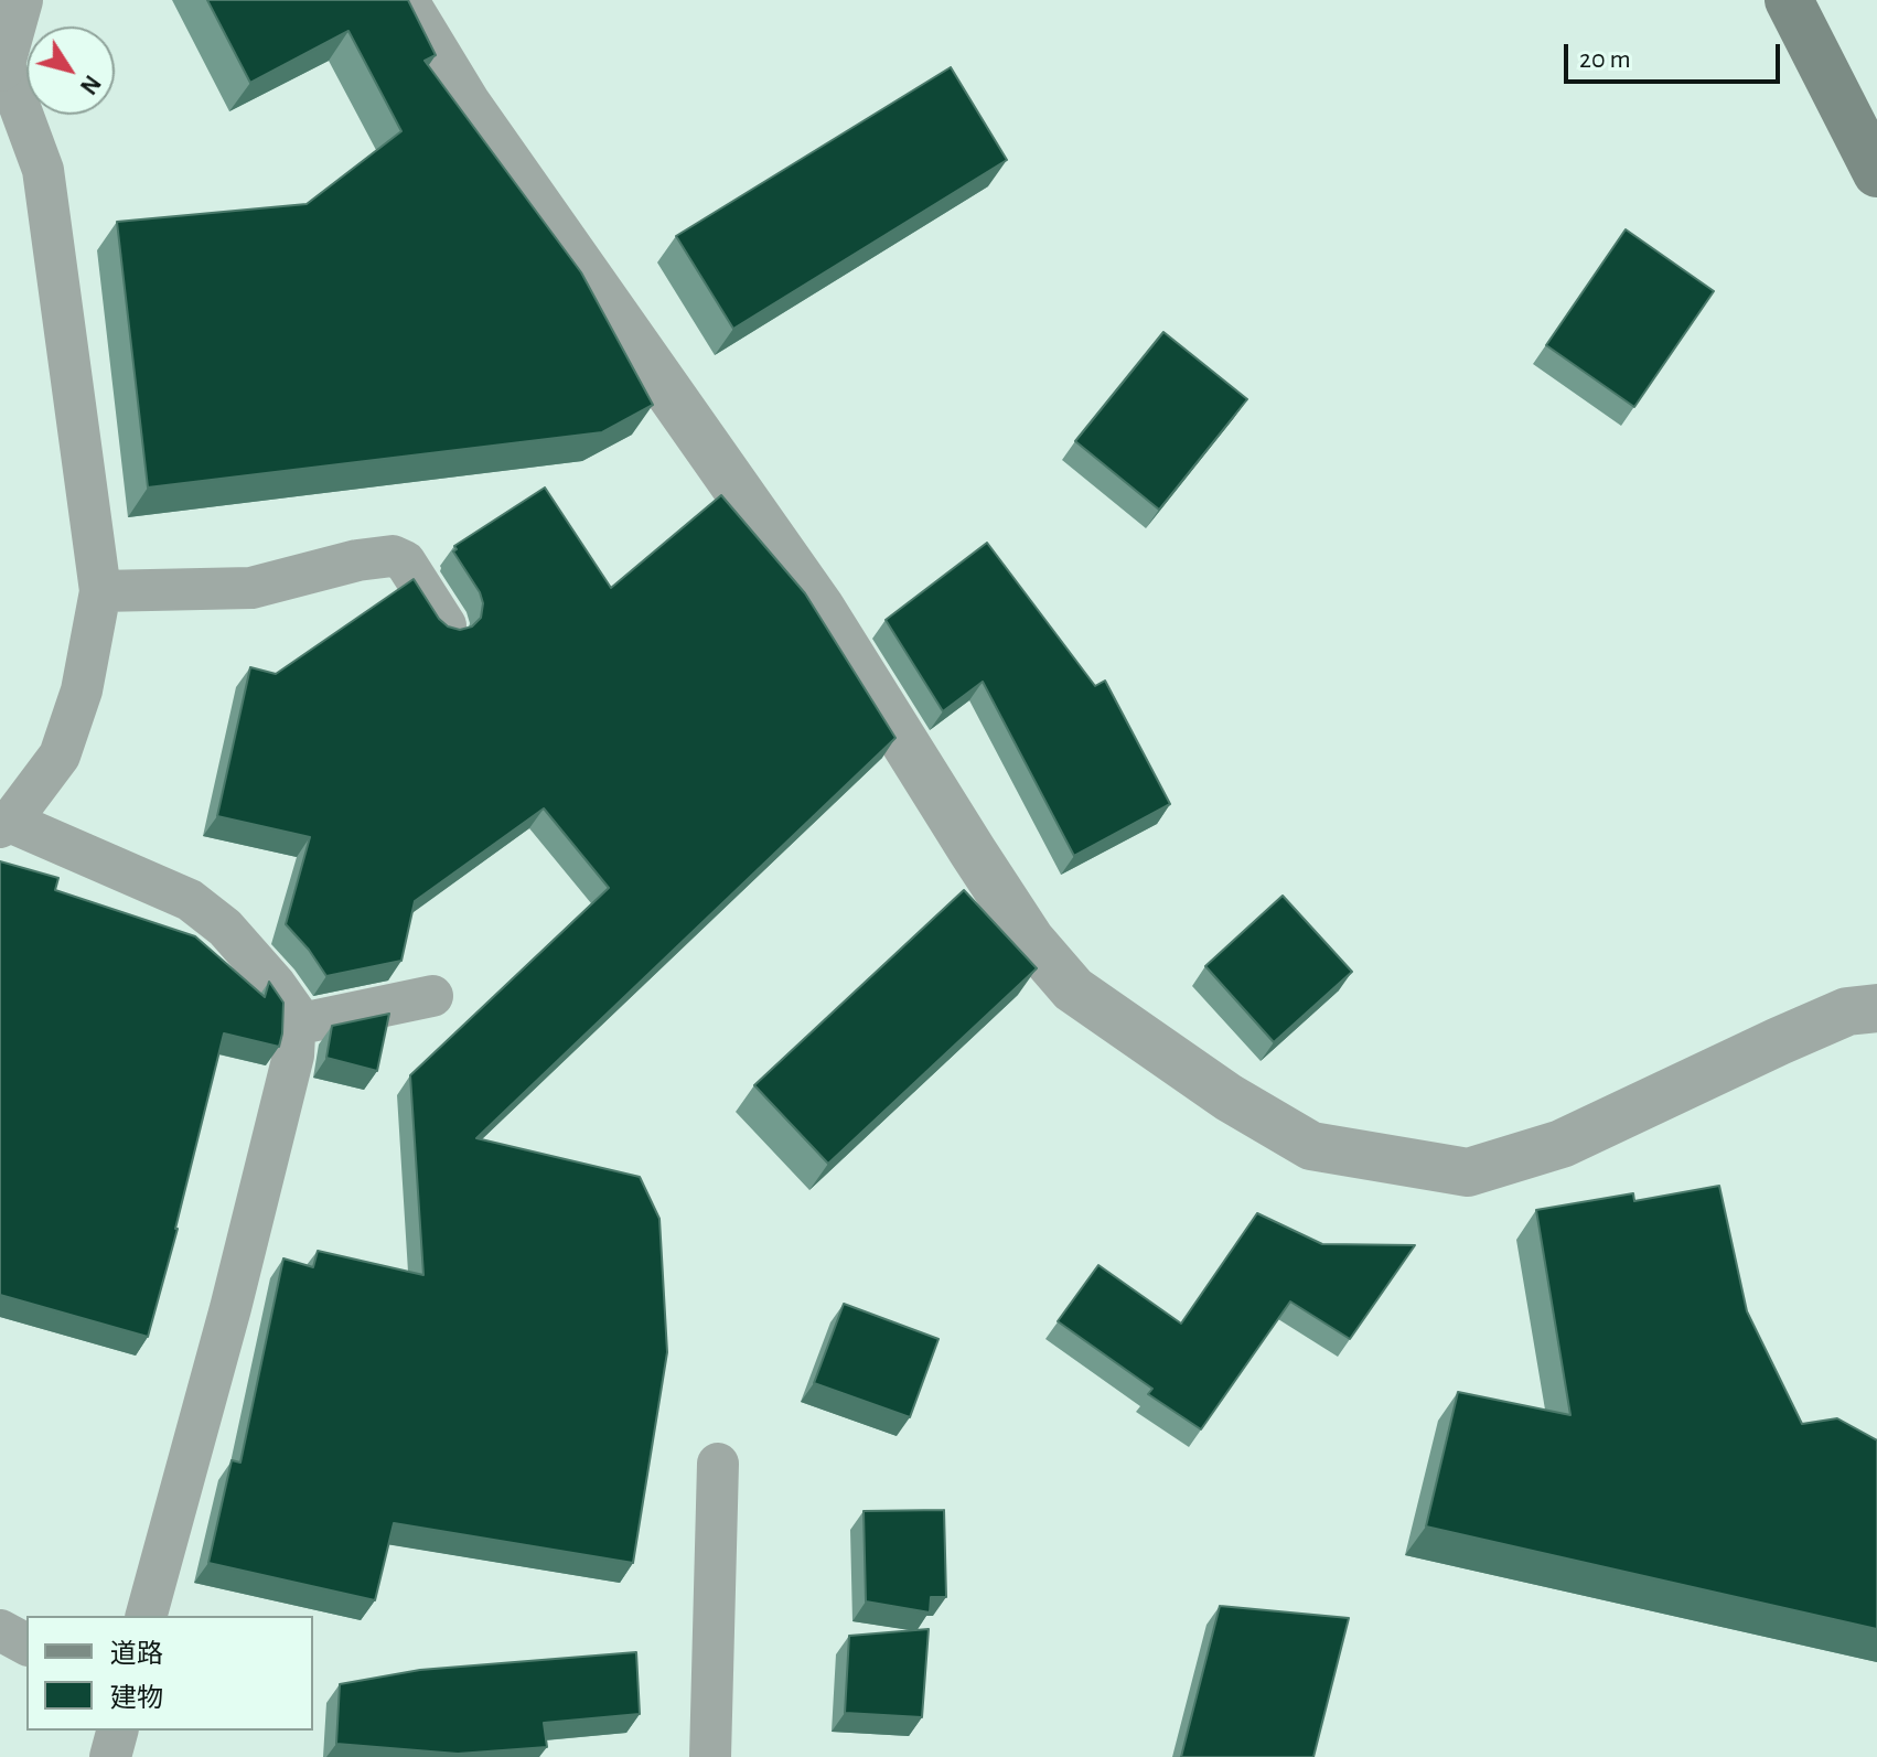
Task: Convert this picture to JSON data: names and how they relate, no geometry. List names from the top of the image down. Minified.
{"legend":["道路","建物"],"scale_bar":"20 m","north":"bottom right"}
